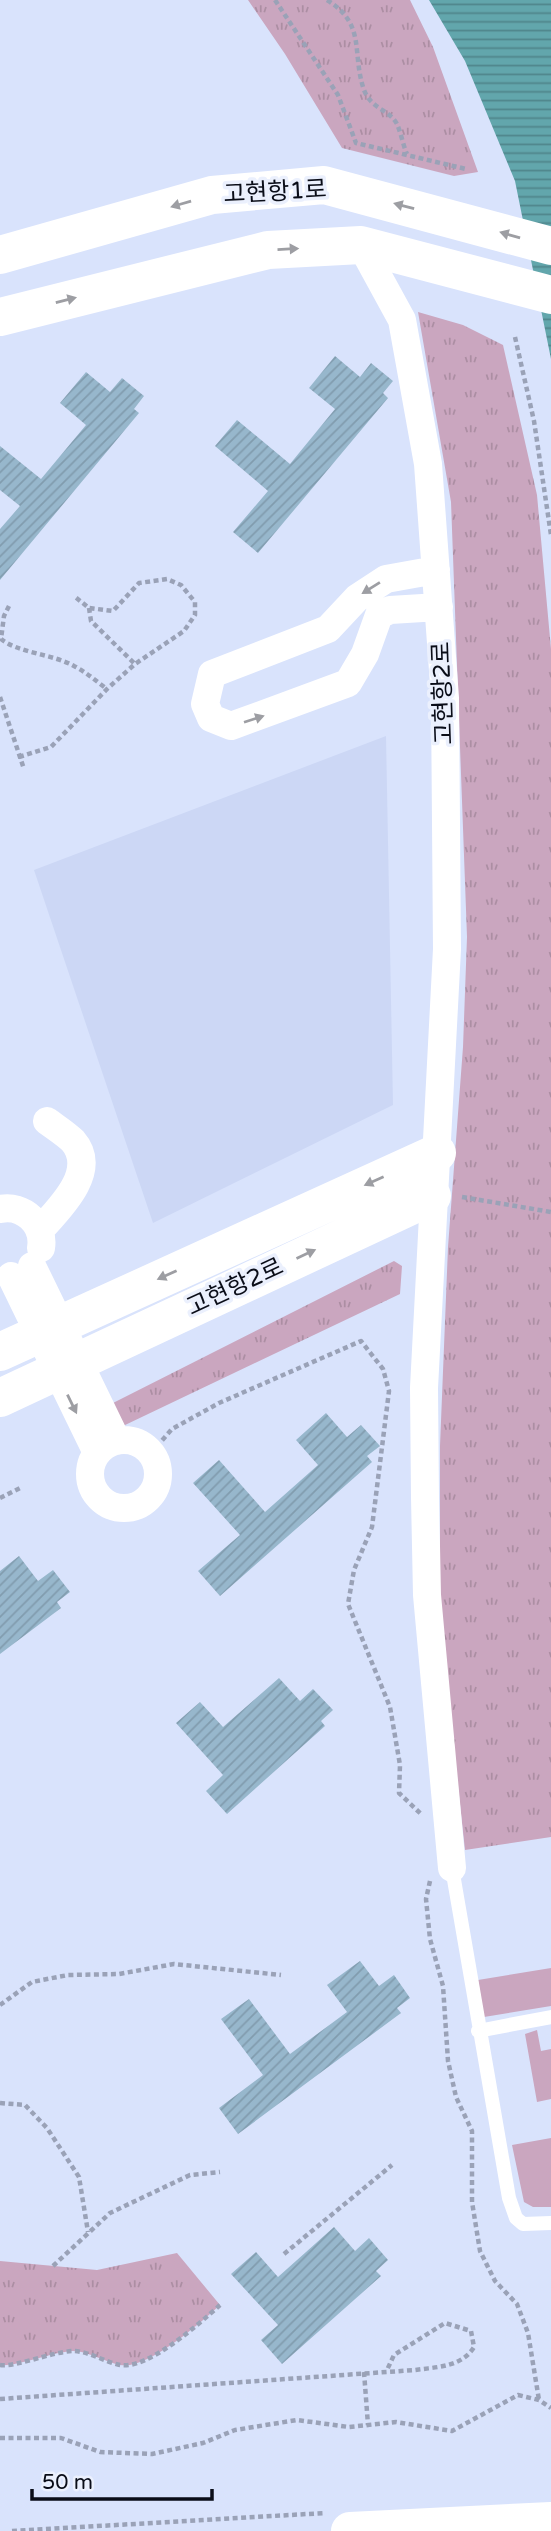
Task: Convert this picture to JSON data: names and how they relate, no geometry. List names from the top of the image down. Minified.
{"streets":{"street":["고현항1로","고현항2로"]},"scale_bar":"50 m"}
